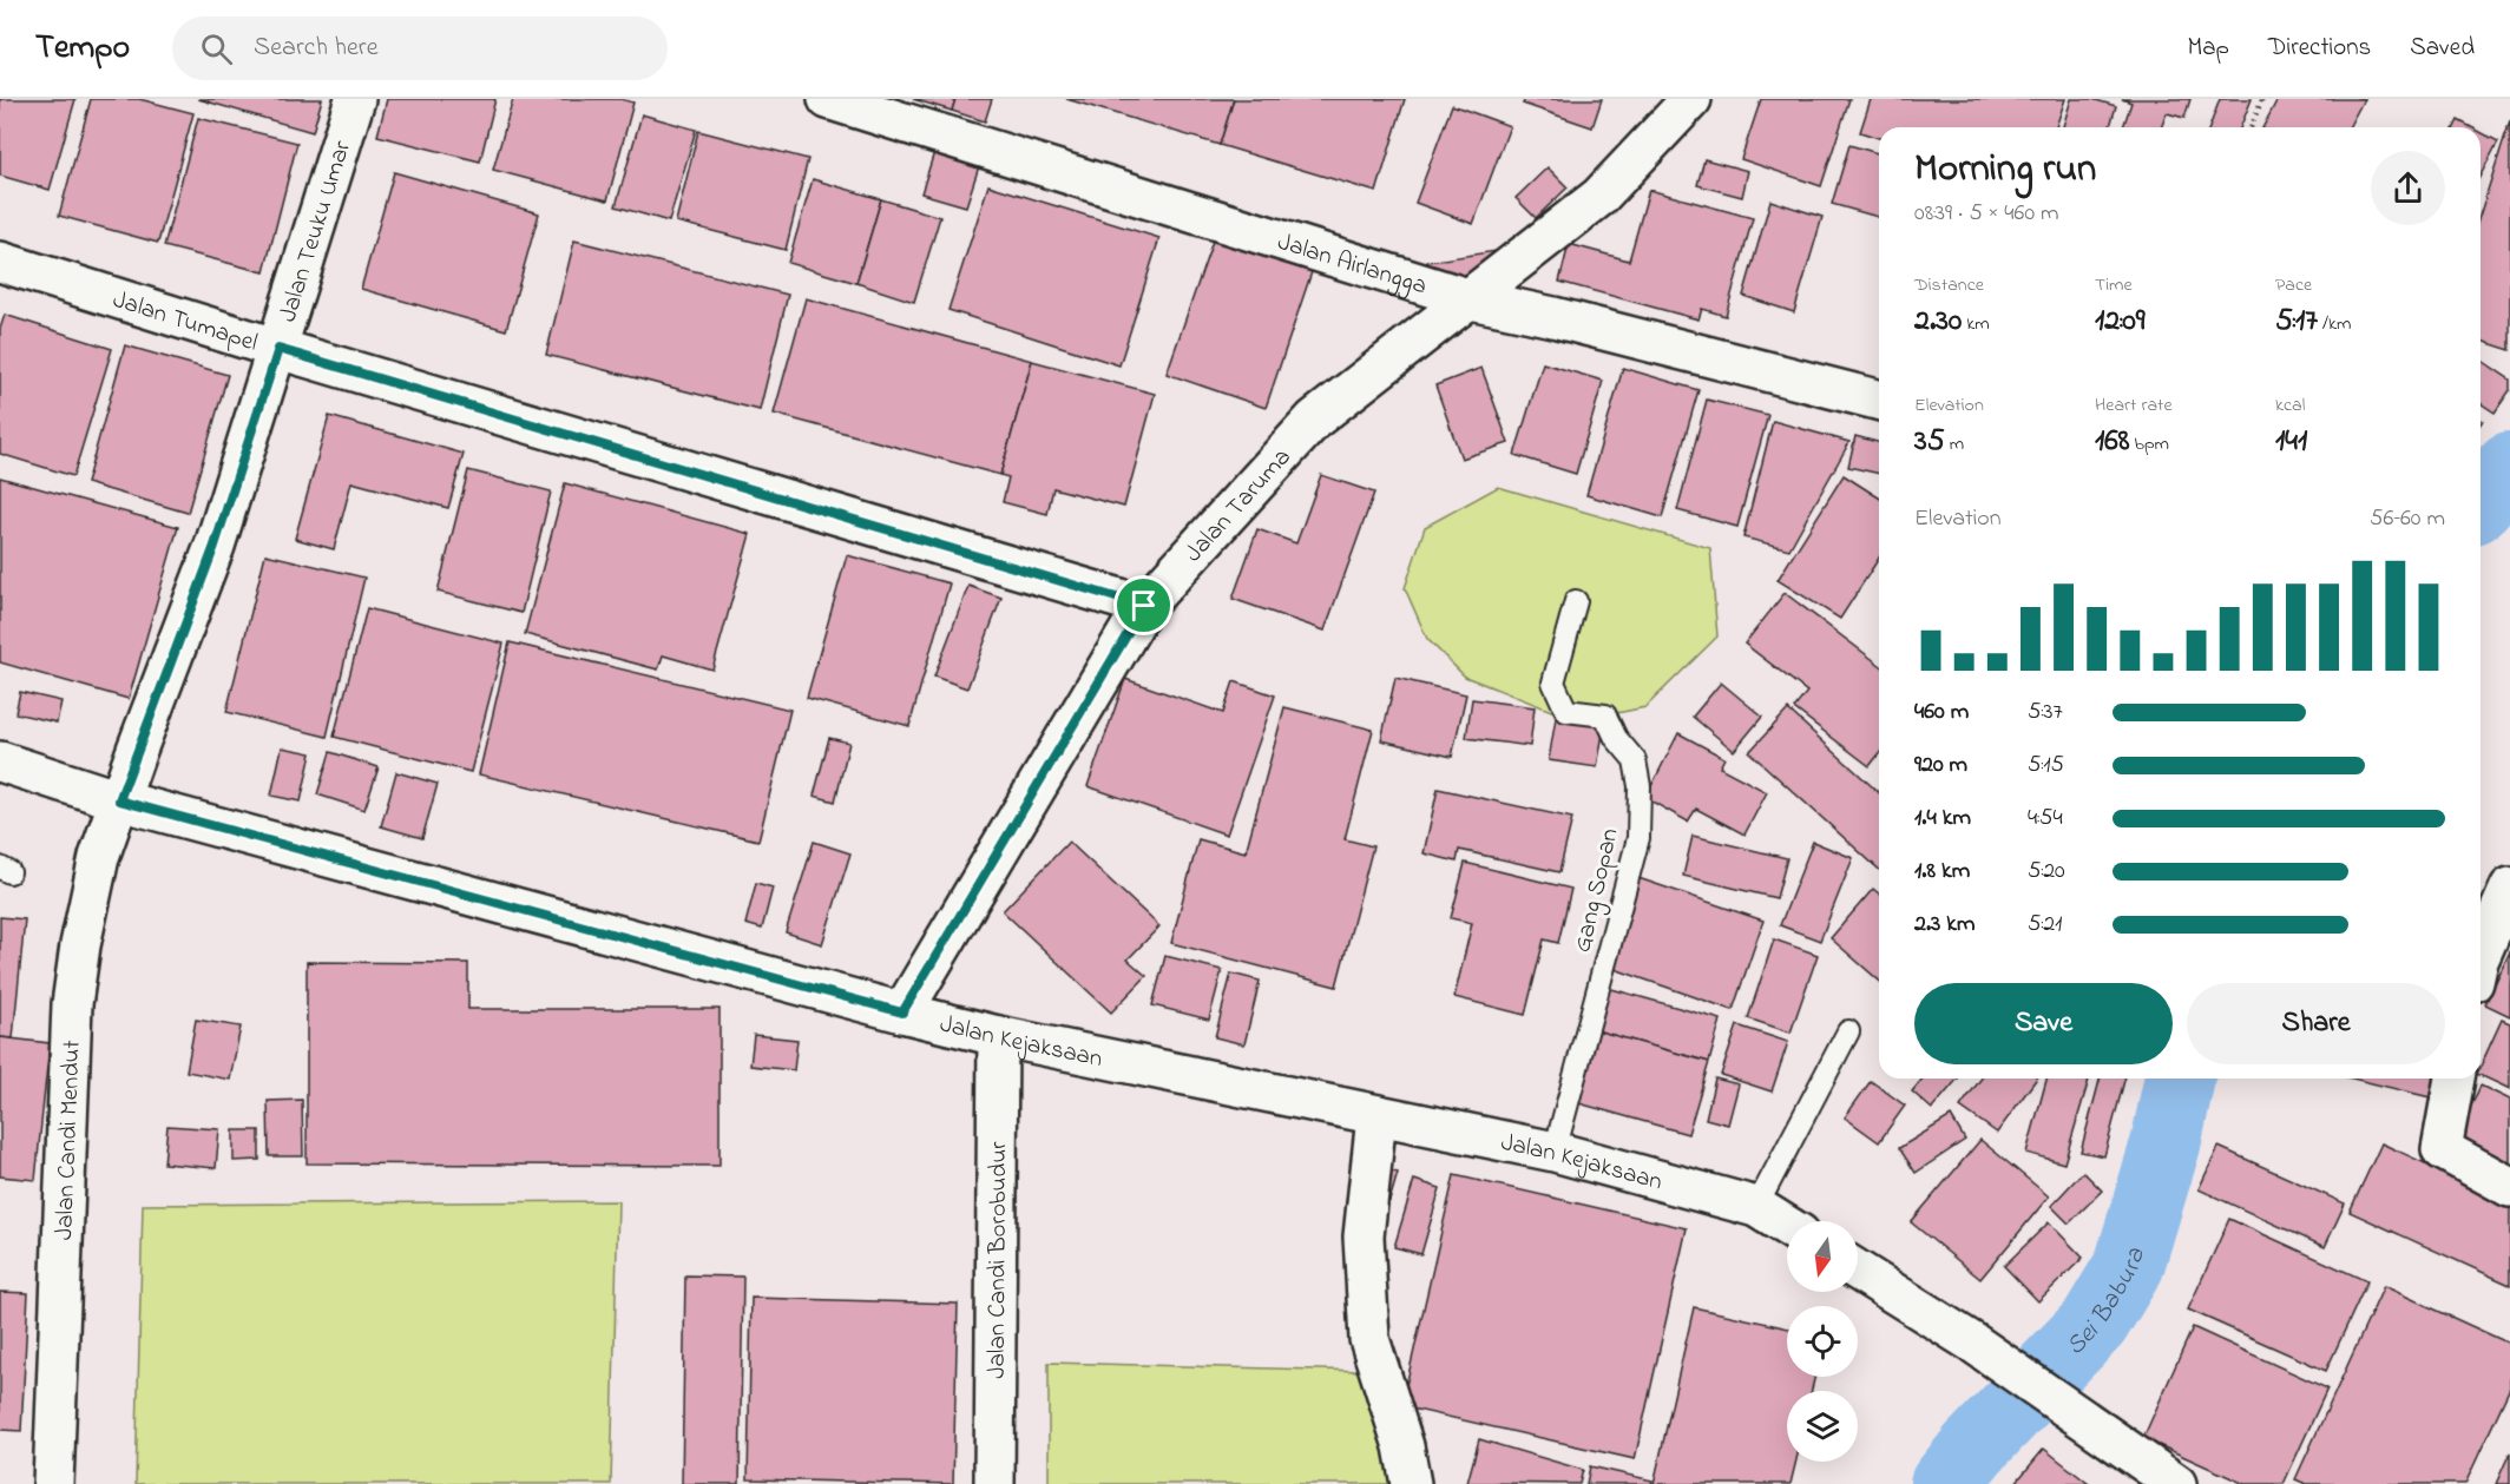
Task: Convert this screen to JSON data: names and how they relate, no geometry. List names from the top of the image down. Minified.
{"streets":{"street":["Jalan Teuku Umar","Jalan Airlangga","Jalan Tumapel","Jalan Taruma","Jalan Kejaksaan","Jalan Candi Mendut","Jalan Candi Borobudur"],"lane":["Gang Sopan"]},"crossings":[["Jalan Teuku Umar","Jalan Tumapel"],["Jalan Teuku Umar","Jalan Kejaksaan"],["Jalan Teuku Umar","Jalan Candi Mendut"],["Jalan Airlangga","Jalan Taruma"],["Jalan Tumapel","Jalan Taruma"],["Jalan Taruma","Jalan Kejaksaan"],["Gang Sopan","Jalan Kejaksaan"],["Jalan Kejaksaan","Jalan Candi Mendut"],["Jalan Kejaksaan","Jalan Candi Borobudur"]],"water":["Sei Babura"],"north":"bottom","page":{"header":"Tempo","search":"Search here","nav":["Map","Directions","Saved"],"heading":["Morning run","08:39 · 5 × 460 m"],"stats":[["Distance","2.30 km"],["Time","12:09"],["Pace","5:17 /km"],["Elevation","35 m"],["Heart rate","168 bpm"],["kcal","141"]],"chart":["Elevation","56–60 m"],"list":[{"name":"460 m","note":"5:37"},{"name":"920 m","note":"5:15"},{"name":"1.4 km","note":"4:54"},{"name":"1.8 km","note":"5:20"},{"name":"2.3 km","note":"5:21"}],"buttons":["Save","Share"]}}
